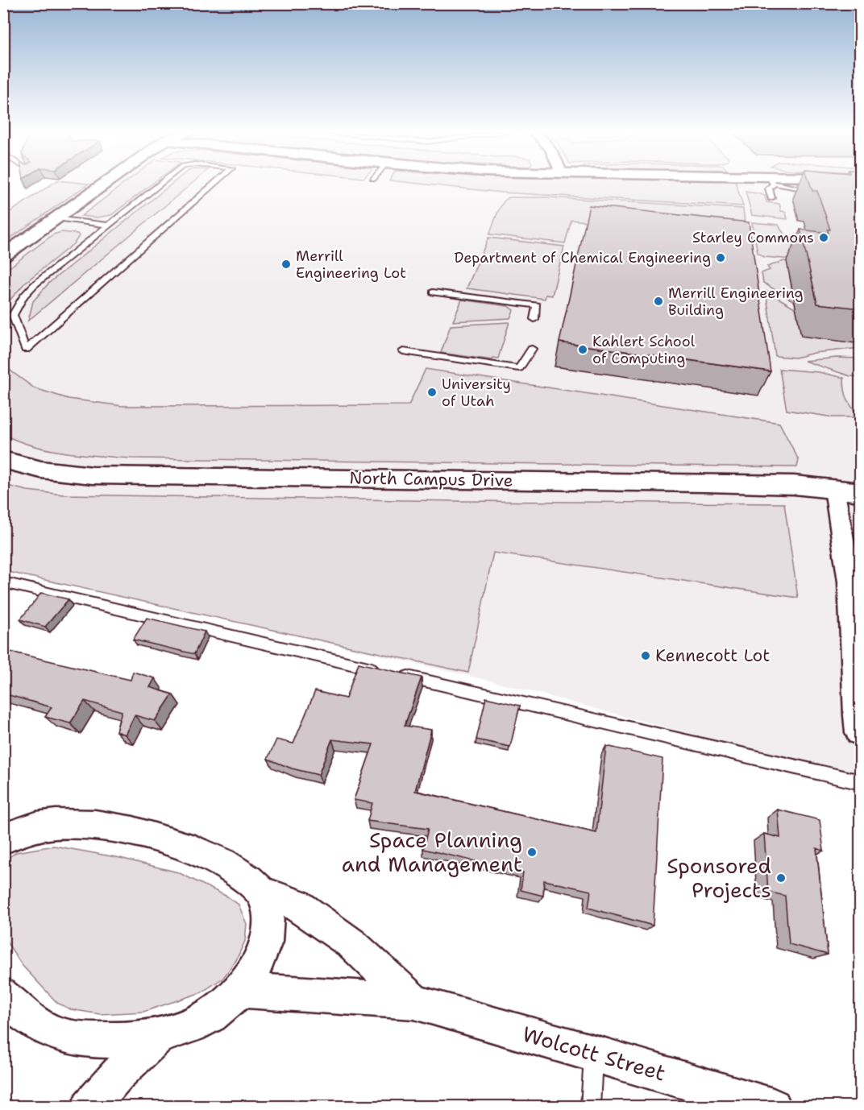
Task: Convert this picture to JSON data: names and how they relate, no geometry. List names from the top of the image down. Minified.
{"streets":{"main road":["North Campus Drive"],"street":["Wolcott Street"]},"places":["Starley Commons","Department of Chemical Engineering","Merrill Engineering Lot","Merrill Engineering Building","Kahlert School of Computing","University of Utah","Kennecott Lot","Space Planning and Management","Sponsored Projects"]}
